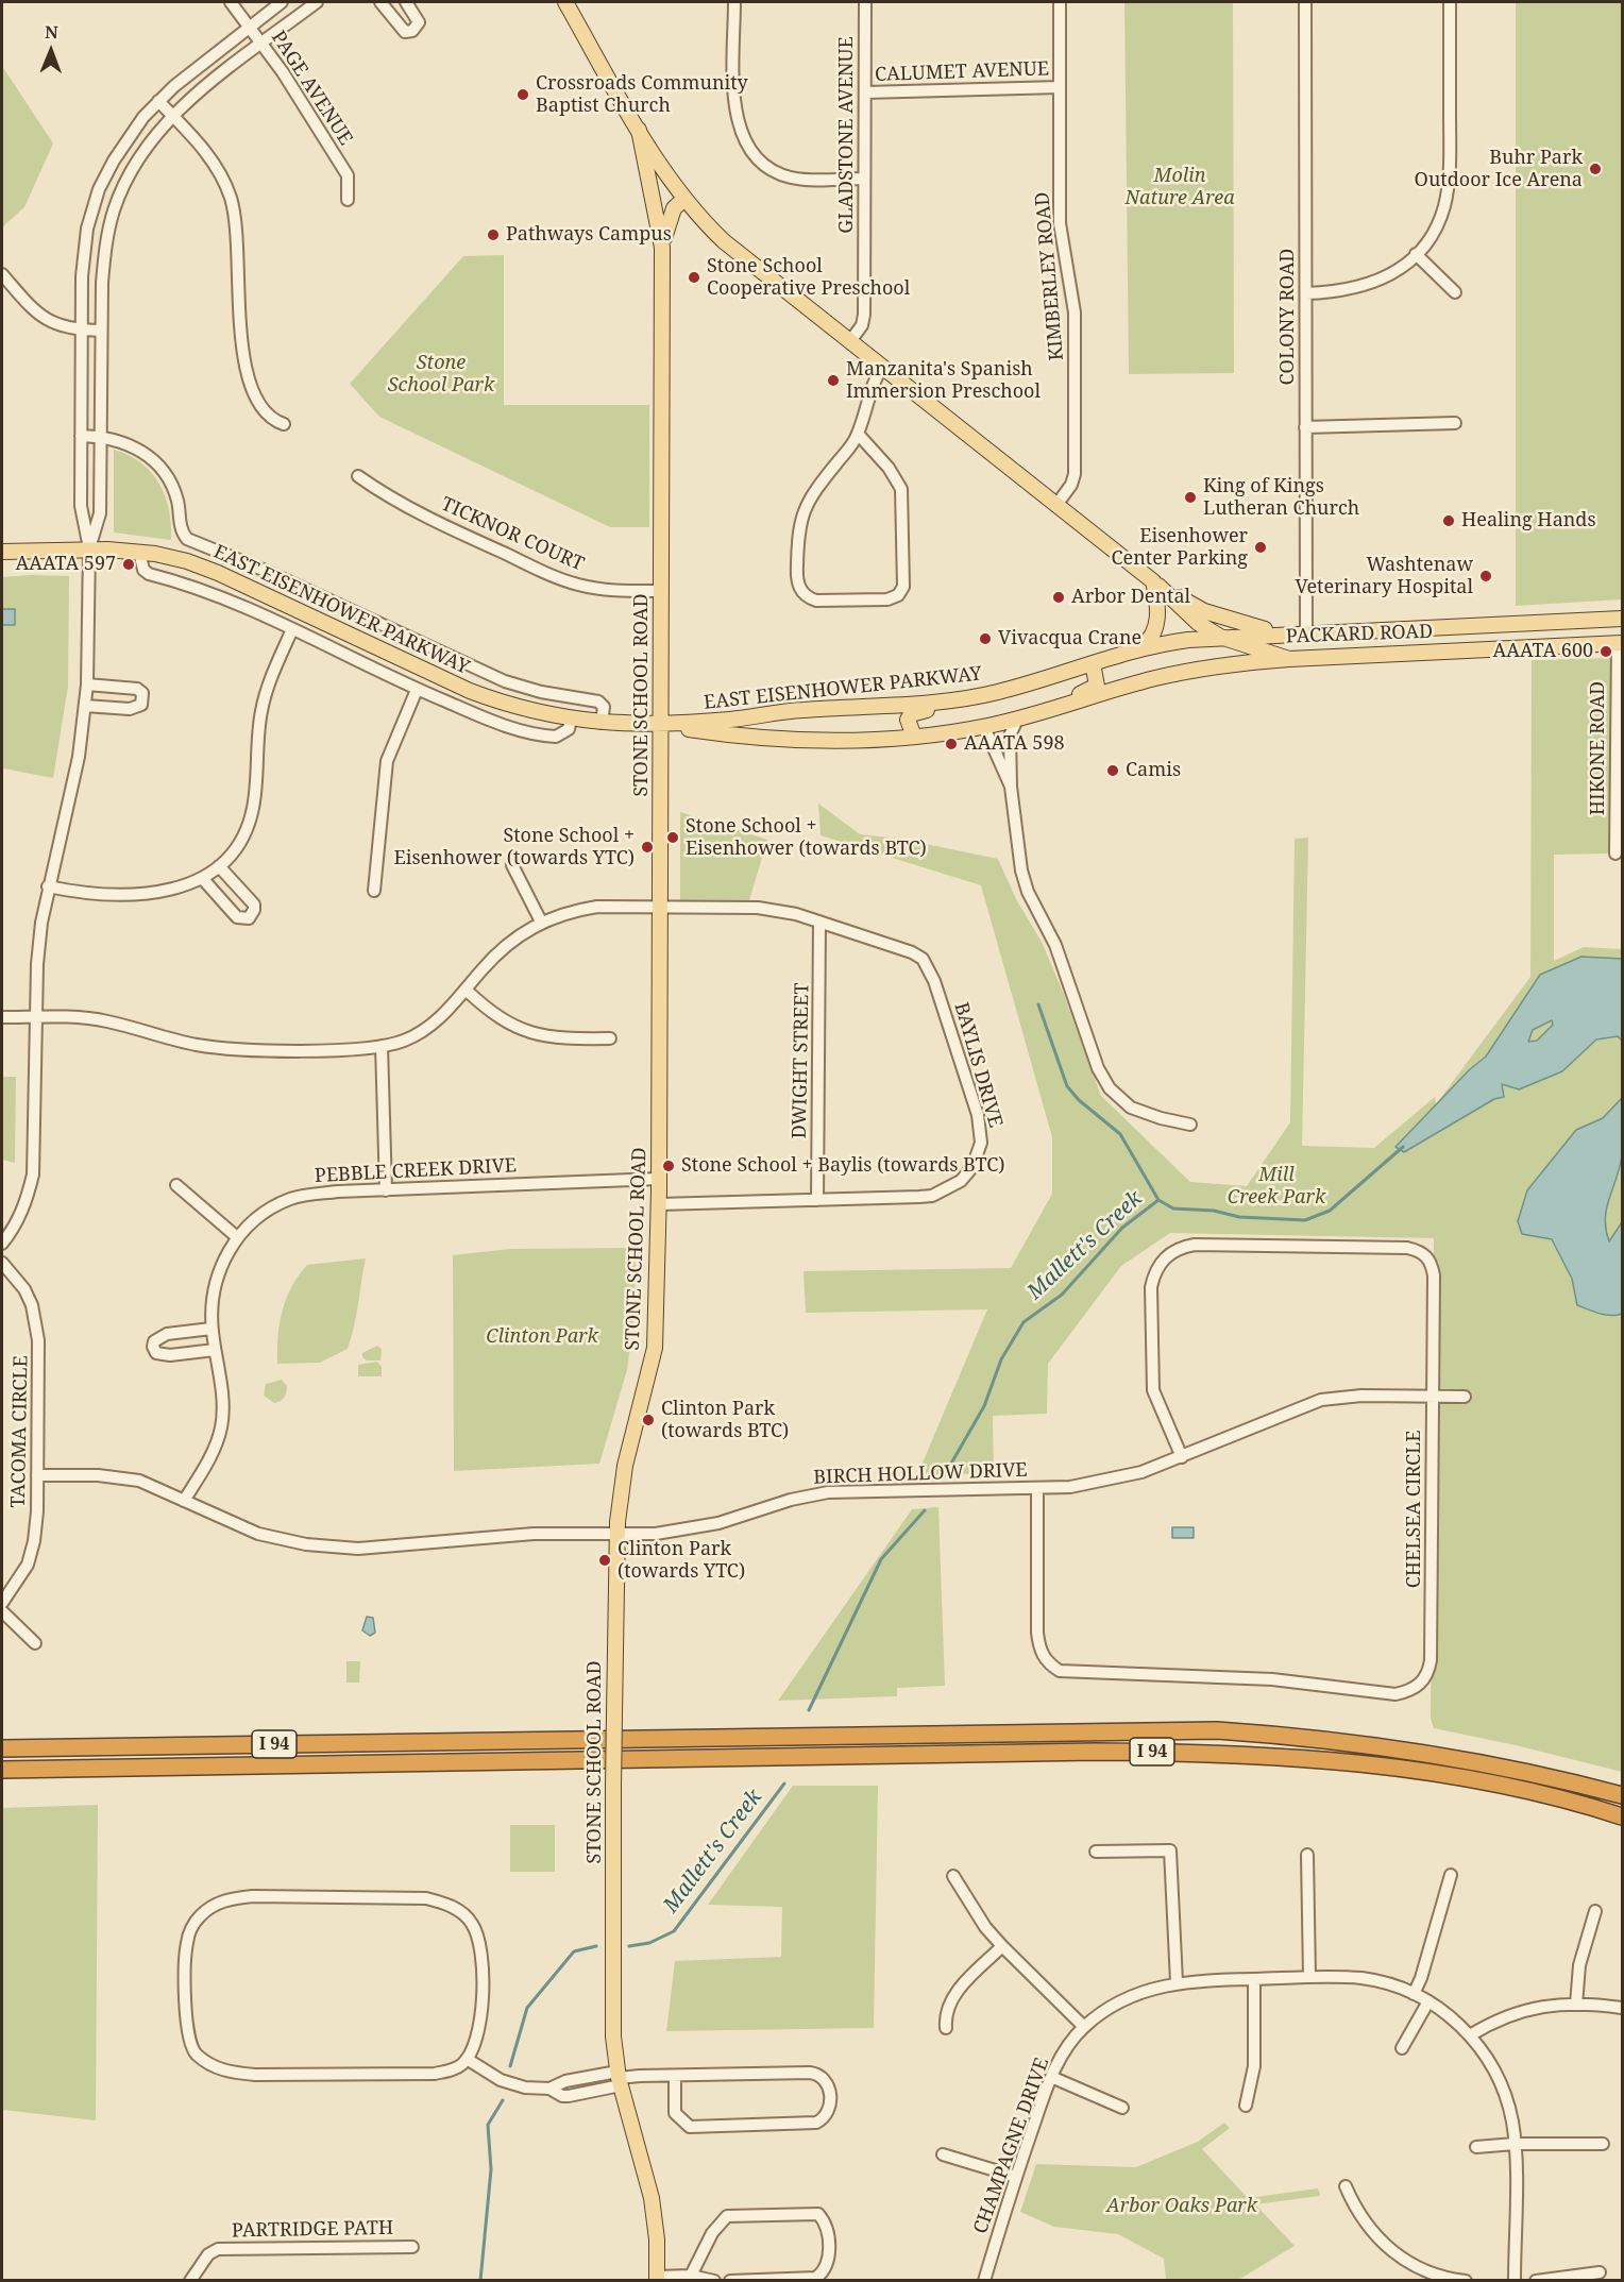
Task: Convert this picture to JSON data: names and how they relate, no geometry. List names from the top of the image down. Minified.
{"streets":{"highway":["I 94"],"main road":["EAST EISENHOWER PARKWAY","PACKARD ROAD","STONE SCHOOL ROAD"],"street":["CALUMET AVENUE","PAGE AVENUE","GLADSTONE AVENUE","KIMBERLEY ROAD","COLONY ROAD","TICKNOR COURT","HIKONE ROAD","DWIGHT STREET","BAYLIS DRIVE","PEBBLE CREEK DRIVE","TACOMA CIRCLE","BIRCH HOLLOW DRIVE","CHELSEA CIRCLE","CHAMPAGNE DRIVE","PARTRIDGE PATH"]},"crossings":[["CALUMET AVENUE","GLADSTONE AVENUE"],["CALUMET AVENUE","KIMBERLEY ROAD"],["GLADSTONE AVENUE","PACKARD ROAD"],["KIMBERLEY ROAD","PACKARD ROAD"],["COLONY ROAD","PACKARD ROAD"],["TICKNOR COURT","STONE SCHOOL ROAD"],["EAST EISENHOWER PARKWAY","PACKARD ROAD"],["EAST EISENHOWER PARKWAY","STONE SCHOOL ROAD"],["PACKARD ROAD","HIKONE ROAD"],["STONE SCHOOL ROAD","BAYLIS DRIVE"],["STONE SCHOOL ROAD","PEBBLE CREEK DRIVE"],["STONE SCHOOL ROAD","BIRCH HOLLOW DRIVE"],["DWIGHT STREET","BAYLIS DRIVE"],["PEBBLE CREEK DRIVE","BIRCH HOLLOW DRIVE"],["TACOMA CIRCLE","BIRCH HOLLOW DRIVE"],["BIRCH HOLLOW DRIVE","CHELSEA CIRCLE"]],"water":["Mallett's Creek"],"parks":["Molin Nature Area","Stone School Park","Mill Creek Park","Clinton Park","Arbor Oaks Park"],"places":["Crossroads Community Baptist Church","Buhr Park Outdoor Ice Arena","Pathways Campus","Stone School Cooperative Preschool","Manzanita's Spanish Immersion Preschool","King of Kings Lutheran Church","Healing Hands","Eisenhower Center Parking","AAATA 597","Washtenaw Veterinary Hospital","Arbor Dental","Vivacqua Crane","AAATA 600","AAATA 598","Camis","Stone School + Eisenhower (towards BTC)","Stone School + Eisenhower (towards YTC)","Stone School + Baylis (towards BTC)","Clinton Park (towards BTC)","Clinton Park (towards YTC)"],"north":"top"}
